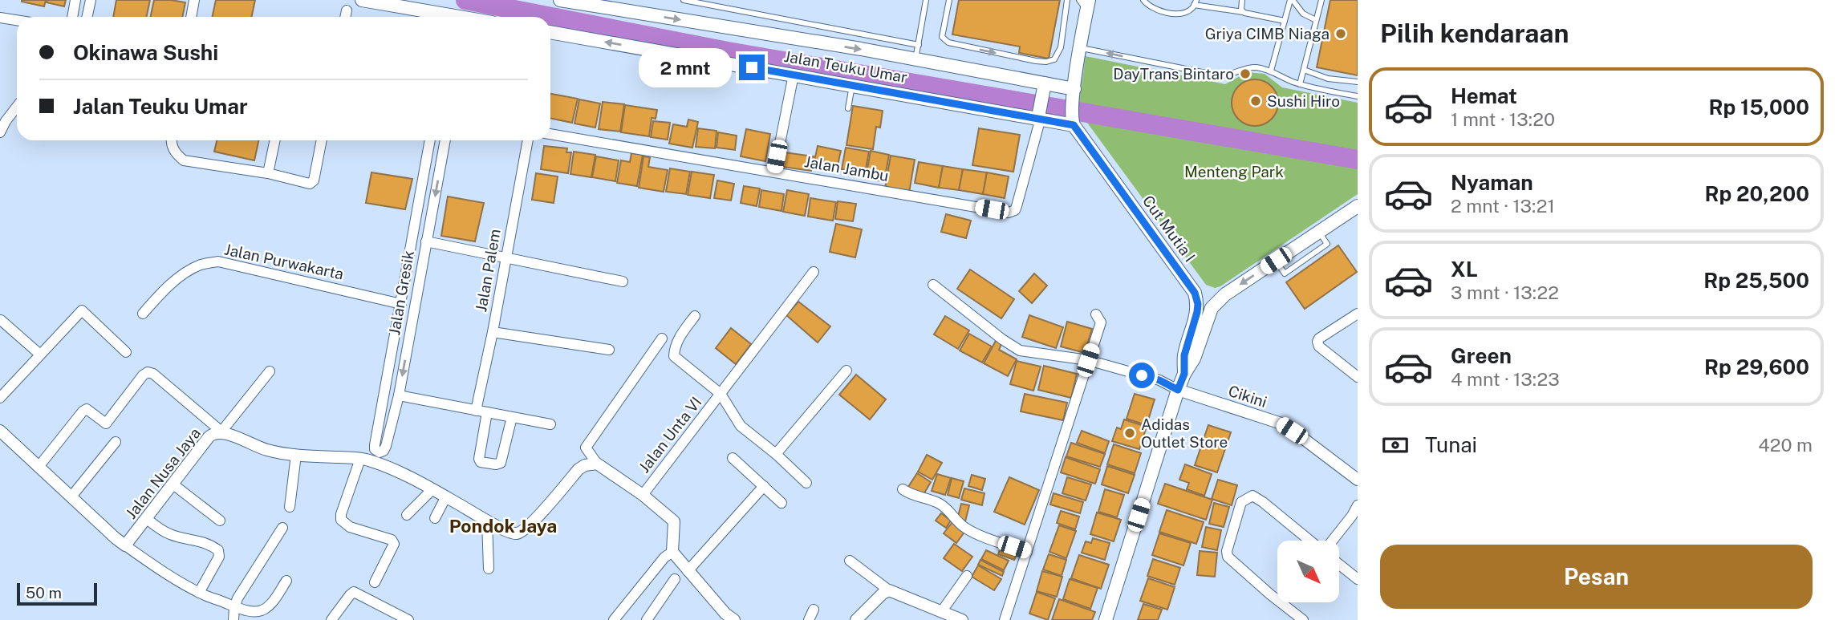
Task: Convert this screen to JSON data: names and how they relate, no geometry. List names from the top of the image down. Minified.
{"streets":{"main road":["Jalan Teuku Umar","Cut Mutia I"],"street":["Jalan Jambu","Jalan Purwakarta","Jalan Palem","Jalan Gresik","Cikini","Jalan Unta VI","Jalan Nusa Jaya"]},"crossings":[["Jalan Teuku Umar","Jalan Jambu"],["Jalan Teuku Umar","Cut Mutia I"],["Jalan Purwakarta","Jalan Gresik"]],"districts":["Pondok Jaya"],"parks":["Menteng Park"],"places":["Griya CIMB Niaga","DayTrans Bintaro","Sushi Hiro","Adidas Outlet Store"],"scale_bar":"50 m","north":"bottom right","page":{"heading":"Pilih kendaraan","banner":["Okinawa Sushi","Jalan Teuku Umar"],"bubble":"2 mnt","list":[{"name":"Hemat","note":"1 mnt · 13:20","value":"Rp 15,000"},{"name":"Nyaman","note":"2 mnt · 13:21","value":"Rp 20,200"},{"name":"XL","note":"3 mnt · 13:22","value":"Rp 25,500"},{"name":"Green","note":"4 mnt · 13:23","value":"Rp 29,600"}],"pay":["Tunai","420 m"],"buttons":"Pesan","scale":"50 m"}}
